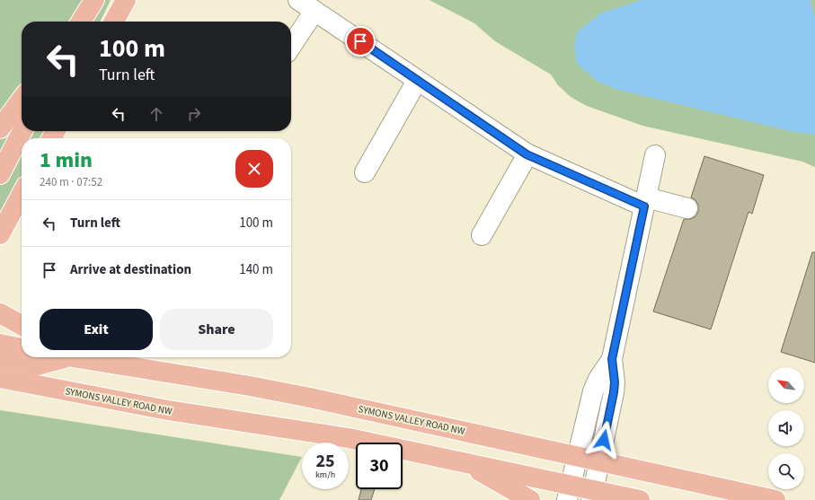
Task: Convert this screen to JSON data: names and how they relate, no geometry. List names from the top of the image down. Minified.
{"streets":{"main road":["SYMONS VALLEY ROAD NW"]},"north":"top left","page":{"turn":["100 m","Turn left"],"heading":["1 min","240 m · 07:52"],"list":[{"name":"Turn left","value":"100 m"},{"name":"Arrive at destination","value":"140 m"}],"buttons":["Exit","Share"],"speed":"25 km/h","limit":"30"}}
